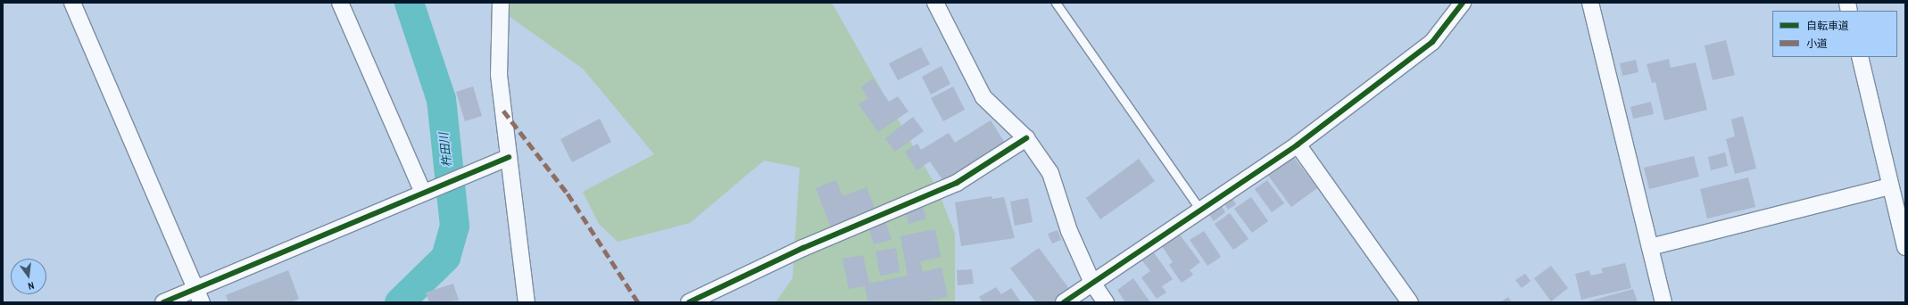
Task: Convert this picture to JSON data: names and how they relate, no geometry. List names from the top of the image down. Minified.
{"water":["杵田川"],"legend":["自転車道","小道"],"north":"bottom"}
